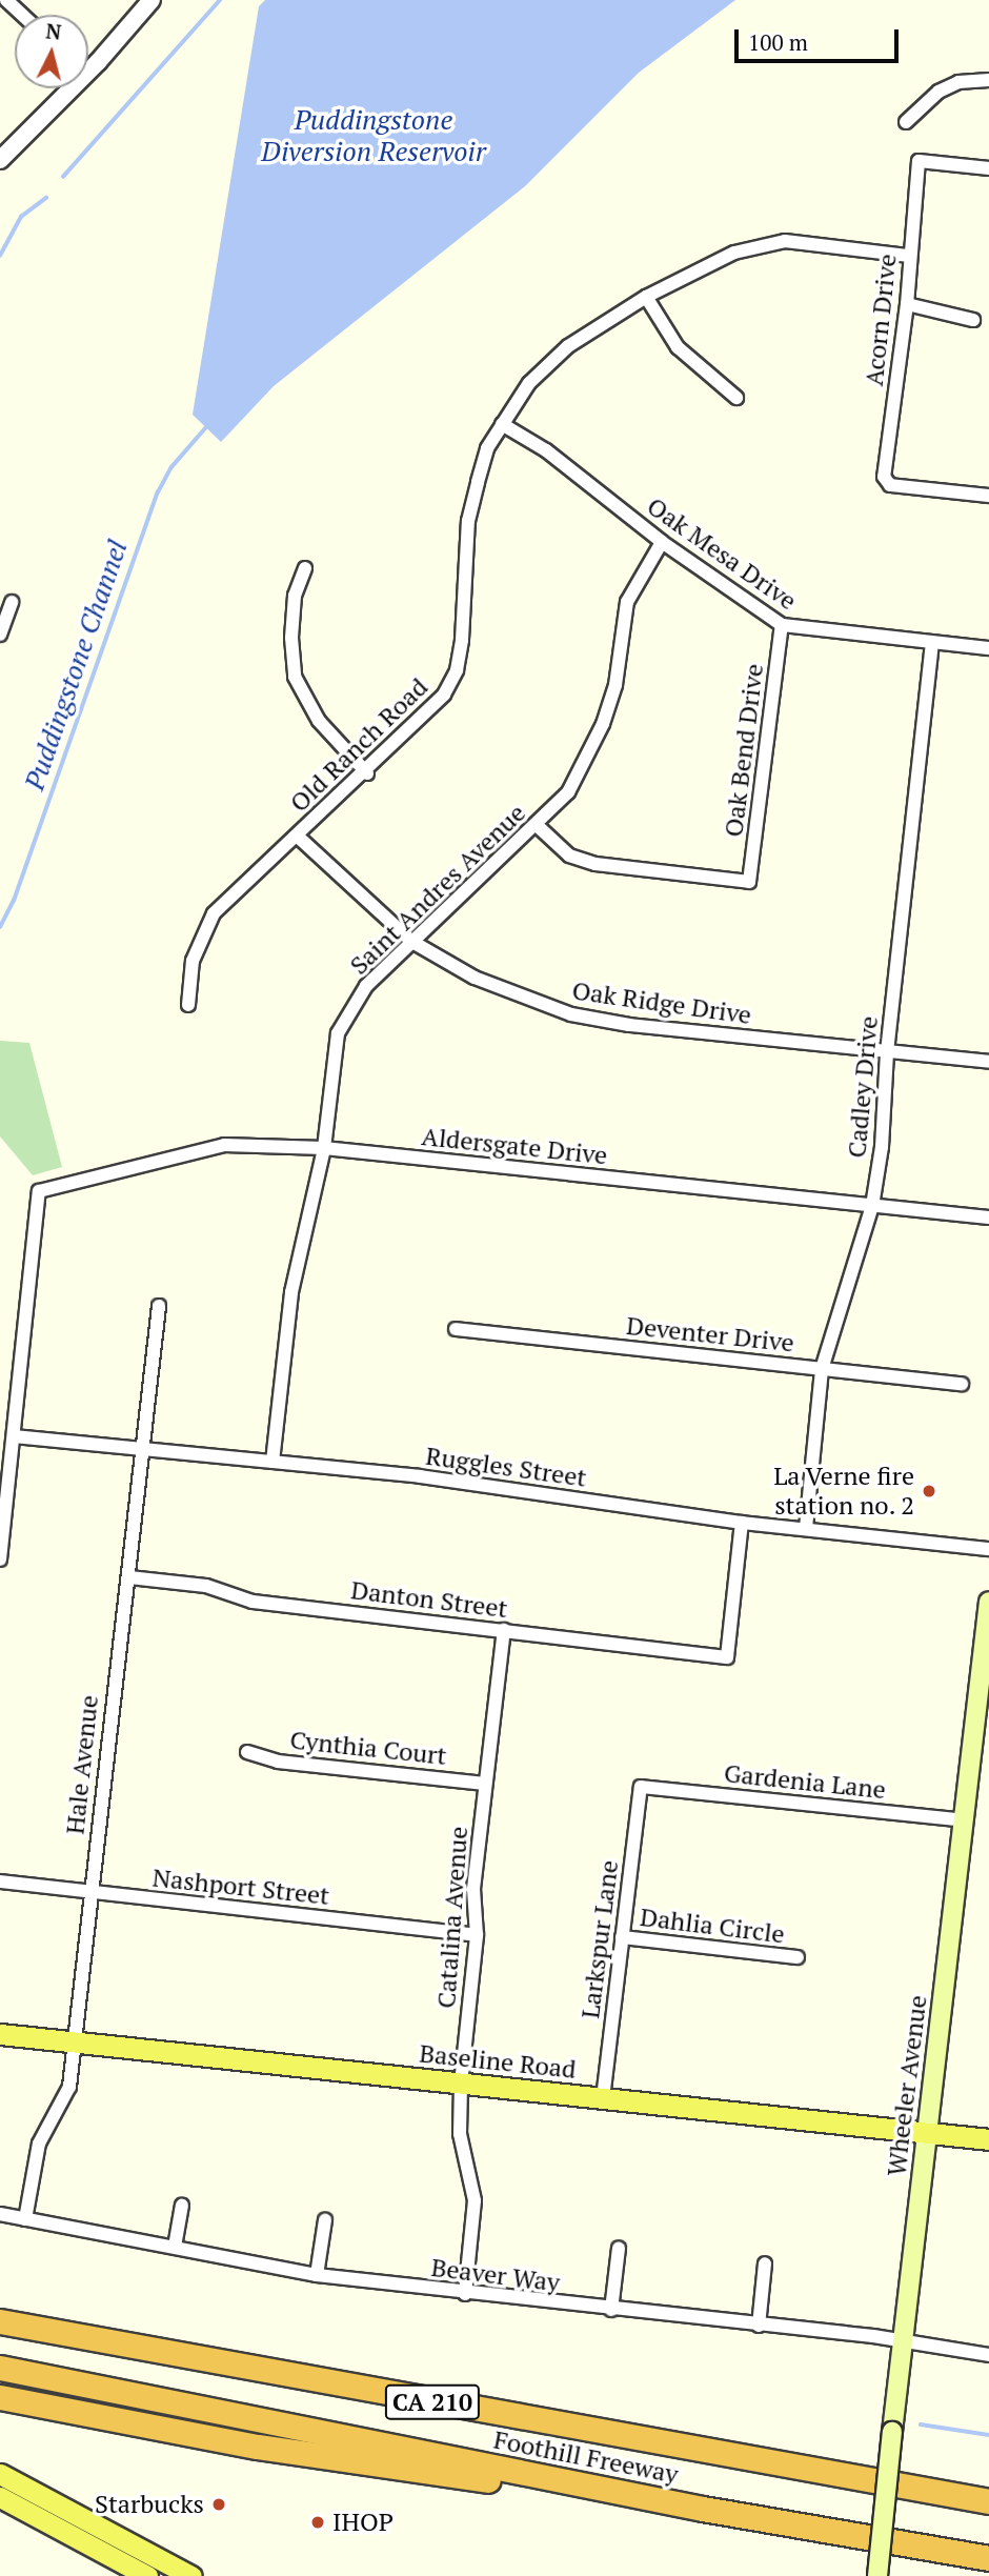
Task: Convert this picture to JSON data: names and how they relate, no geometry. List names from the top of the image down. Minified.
{"streets":{"highway":["CA 210","Foothill Freeway"],"main road":["Baseline Road","Wheeler Avenue"],"street":["Acorn Drive","Oak Mesa Drive","Old Ranch Road","Oak Bend Drive","Saint Andres Avenue","Oak Ridge Drive","Cadley Drive","Aldersgate Drive","Deventer Drive","Ruggles Street","Danton Street","Cynthia Court","Hale Avenue","Gardenia Lane","Nashport Street","Catalina Avenue","Dahlia Circle","Larkspur Lane","Beaver Way"]},"crossings":[["Acorn Drive","Old Ranch Road"],["Oak Mesa Drive","Old Ranch Road"],["Oak Mesa Drive","Oak Bend Drive"],["Oak Mesa Drive","Saint Andres Avenue"],["Oak Mesa Drive","Cadley Drive"],["Old Ranch Road","Oak Ridge Drive"],["Oak Bend Drive","Saint Andres Avenue"],["Saint Andres Avenue","Oak Ridge Drive"],["Saint Andres Avenue","Aldersgate Drive"],["Saint Andres Avenue","Ruggles Street"],["Oak Ridge Drive","Cadley Drive"],["Cadley Drive","Aldersgate Drive"],["Cadley Drive","Deventer Drive"],["Cadley Drive","Ruggles Street"],["Aldersgate Drive","Ruggles Street"],["Ruggles Street","Danton Street"],["Ruggles Street","Hale Avenue"],["Danton Street","Hale Avenue"],["Danton Street","Catalina Avenue"],["Cynthia Court","Catalina Avenue"],["Hale Avenue","Nashport Street"],["Hale Avenue","Baseline Road"],["Hale Avenue","Beaver Way"],["Gardenia Lane","Larkspur Lane"],["Gardenia Lane","Wheeler Avenue"],["Nashport Street","Catalina Avenue"],["Catalina Avenue","Baseline Road"],["Catalina Avenue","Beaver Way"],["Dahlia Circle","Larkspur Lane"],["Larkspur Lane","Baseline Road"],["Baseline Road","Wheeler Avenue"],["Wheeler Avenue","Beaver Way"]],"water":["Puddingstone Diversion Reservoir","Puddingstone Channel"],"places":["La Verne fire station no. 2","Starbucks","IHOP"],"scale_bar":"100 m","north":"top"}
